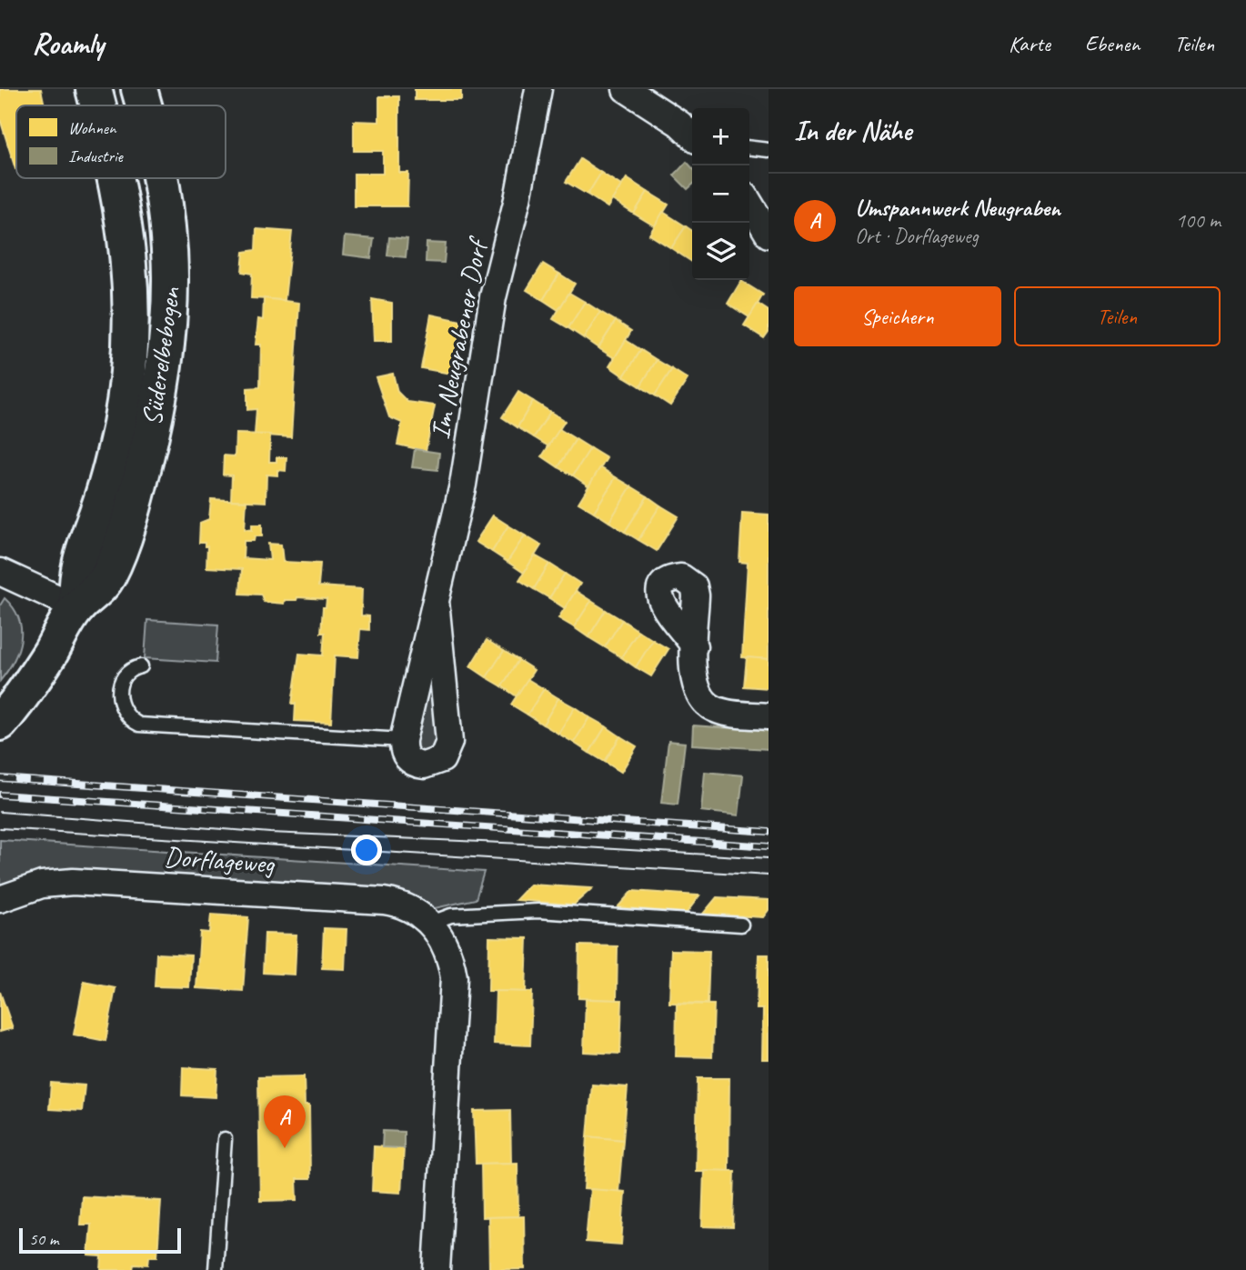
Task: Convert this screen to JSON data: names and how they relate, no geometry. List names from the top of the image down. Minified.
{"streets":{"main road":["Süderelbebogen"],"street":["Im Neugrabener Dorf","Dorflageweg"]},"legend":["Wohnen","Industrie"],"scale_bar":"50 m","page":{"header":"Roamly","nav":["Karte","Ebenen","Teilen"],"heading":"In der Nähe","map_buttons":["+","−"],"list":[{"mark":"A","name":"Umspannwerk Neugraben","note":"Ort · Dorflageweg","value":"100 m"}],"buttons":["Speichern","Teilen"],"pins":"A","scale":"50 m"}}
